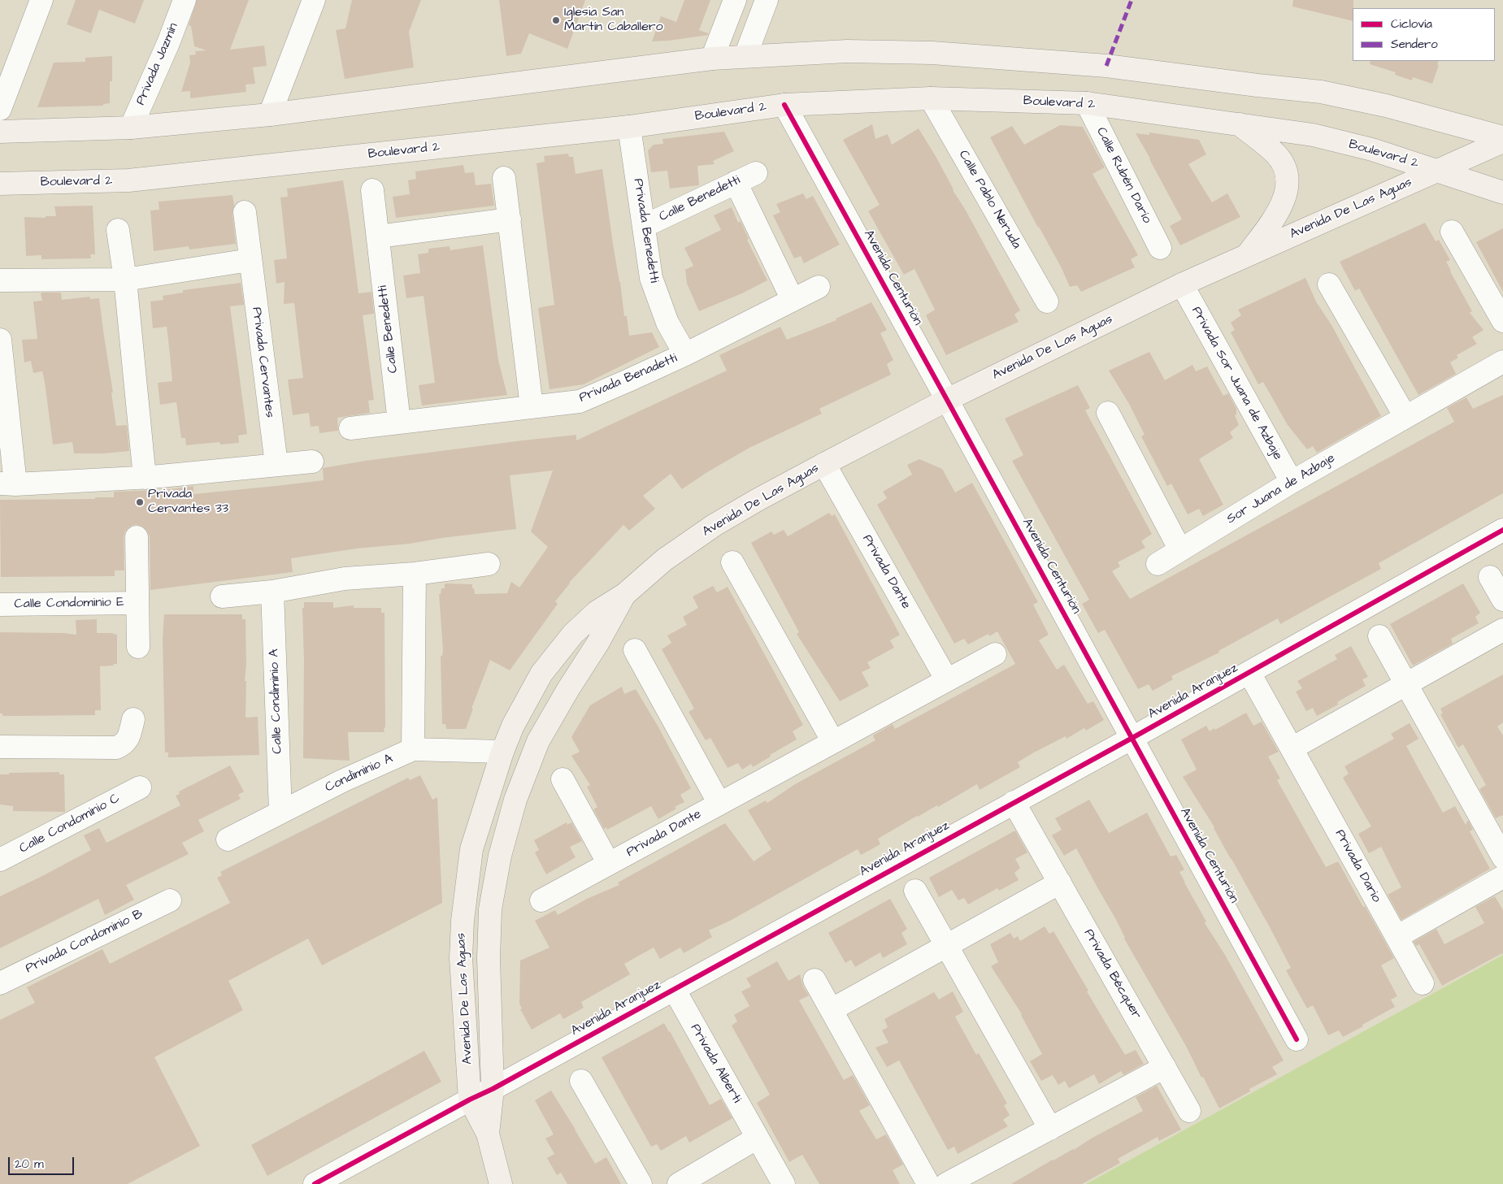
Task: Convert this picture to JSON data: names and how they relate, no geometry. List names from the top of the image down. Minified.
{"streets":{"main road":["Boulevard 2","Avenida De Las Aguas"],"street":["Privada Jazmín","Calle Rubén Darío","Calle Benedetti","Calle Pablo Neruda","Privada Benedetti","Avenida Centurión","Privada Cervantes","Privada Benadetti","Privada Sor Juana de Azbaje","Sor Juana de Azbaje","Privada Dante","Calle Condominio E","Avenida Aranjuez","Calle Condiminio A","Condiminio A","Calle Condominio C","Privada Dario","Privada Condominio B","Privada Bécquer","Privada Alberti"]},"crossings":[["Boulevard 2","Calle Rubén Darío"],["Boulevard 2","Calle Pablo Neruda"],["Boulevard 2","Avenida De Las Aguas"],["Boulevard 2","Privada Benedetti"],["Boulevard 2","Avenida Centurión"],["Calle Benedetti","Privada Benedetti"],["Calle Benedetti","Privada Benadetti"],["Avenida De Las Aguas","Avenida Centurión"],["Avenida De Las Aguas","Privada Sor Juana de Azbaje"],["Avenida De Las Aguas","Privada Dante"],["Avenida De Las Aguas","Avenida Aranjuez"],["Avenida De Las Aguas","Condiminio A"],["Privada Benedetti","Privada Benadetti"],["Avenida Centurión","Avenida Aranjuez"],["Privada Sor Juana de Azbaje","Sor Juana de Azbaje"],["Avenida Aranjuez","Privada Dario"],["Avenida Aranjuez","Privada Bécquer"],["Avenida Aranjuez","Privada Alberti"],["Calle Condiminio A","Condiminio A"]],"places":["Iglesia San Martín Caballero","Privada Cervantes 33"],"legend":["Ciclovía","Sendero"],"scale_bar":"20 m"}
